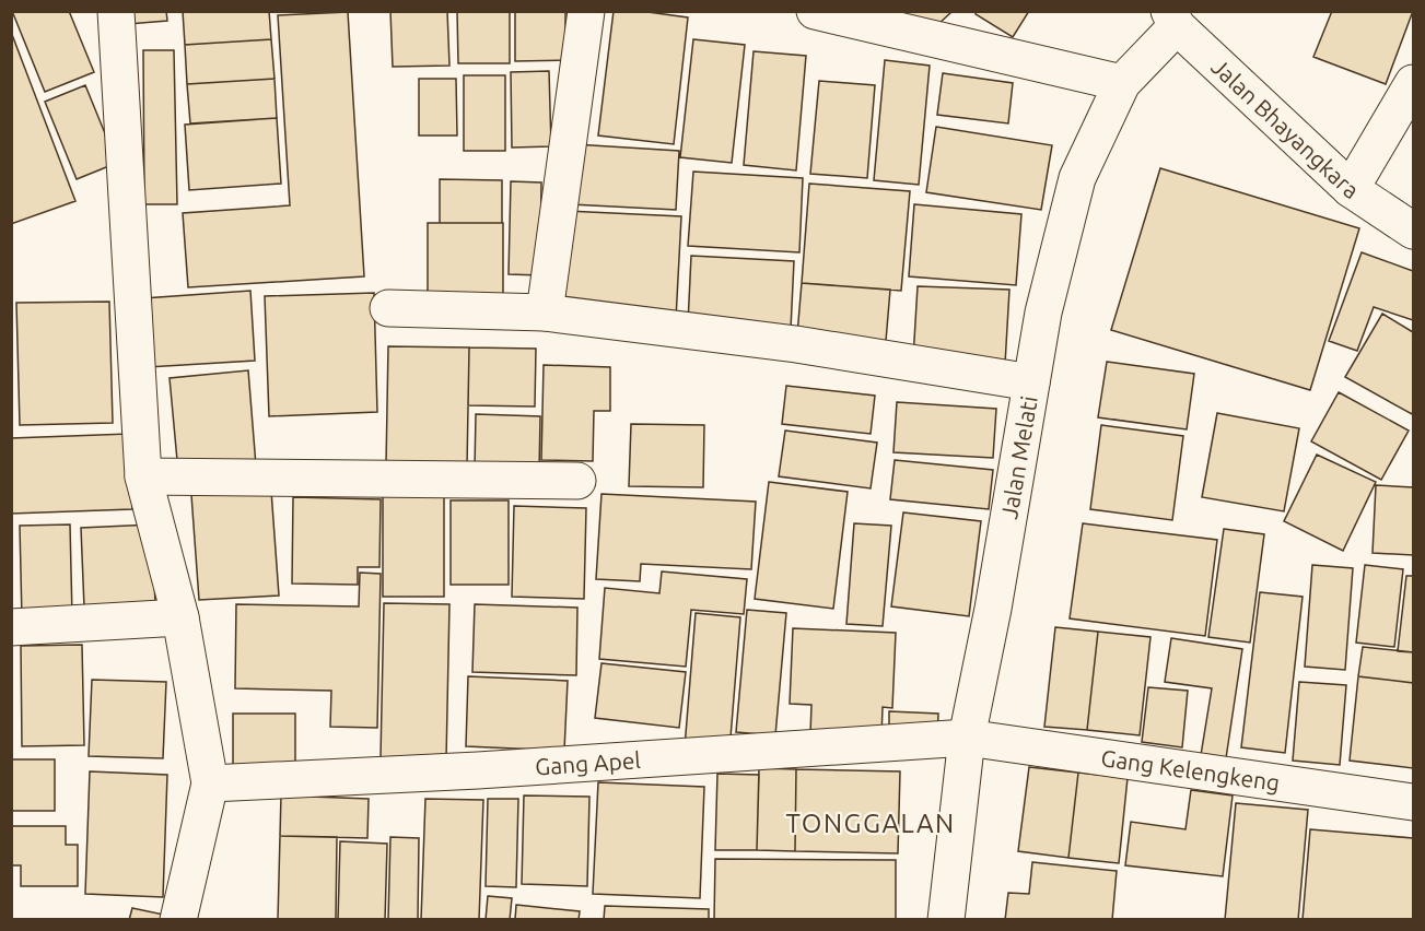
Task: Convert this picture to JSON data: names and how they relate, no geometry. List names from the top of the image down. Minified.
{"streets":{"street":["Jalan Bhayangkara","Jalan Melati","Gang Apel","Gang Kelengkeng"]},"crossings":[["Jalan Bhayangkara","Jalan Melati"],["Jalan Melati","Gang Apel"],["Jalan Melati","Gang Kelengkeng"],["Gang Apel","Gang Kelengkeng"]],"districts":["TONGGALAN"]}
